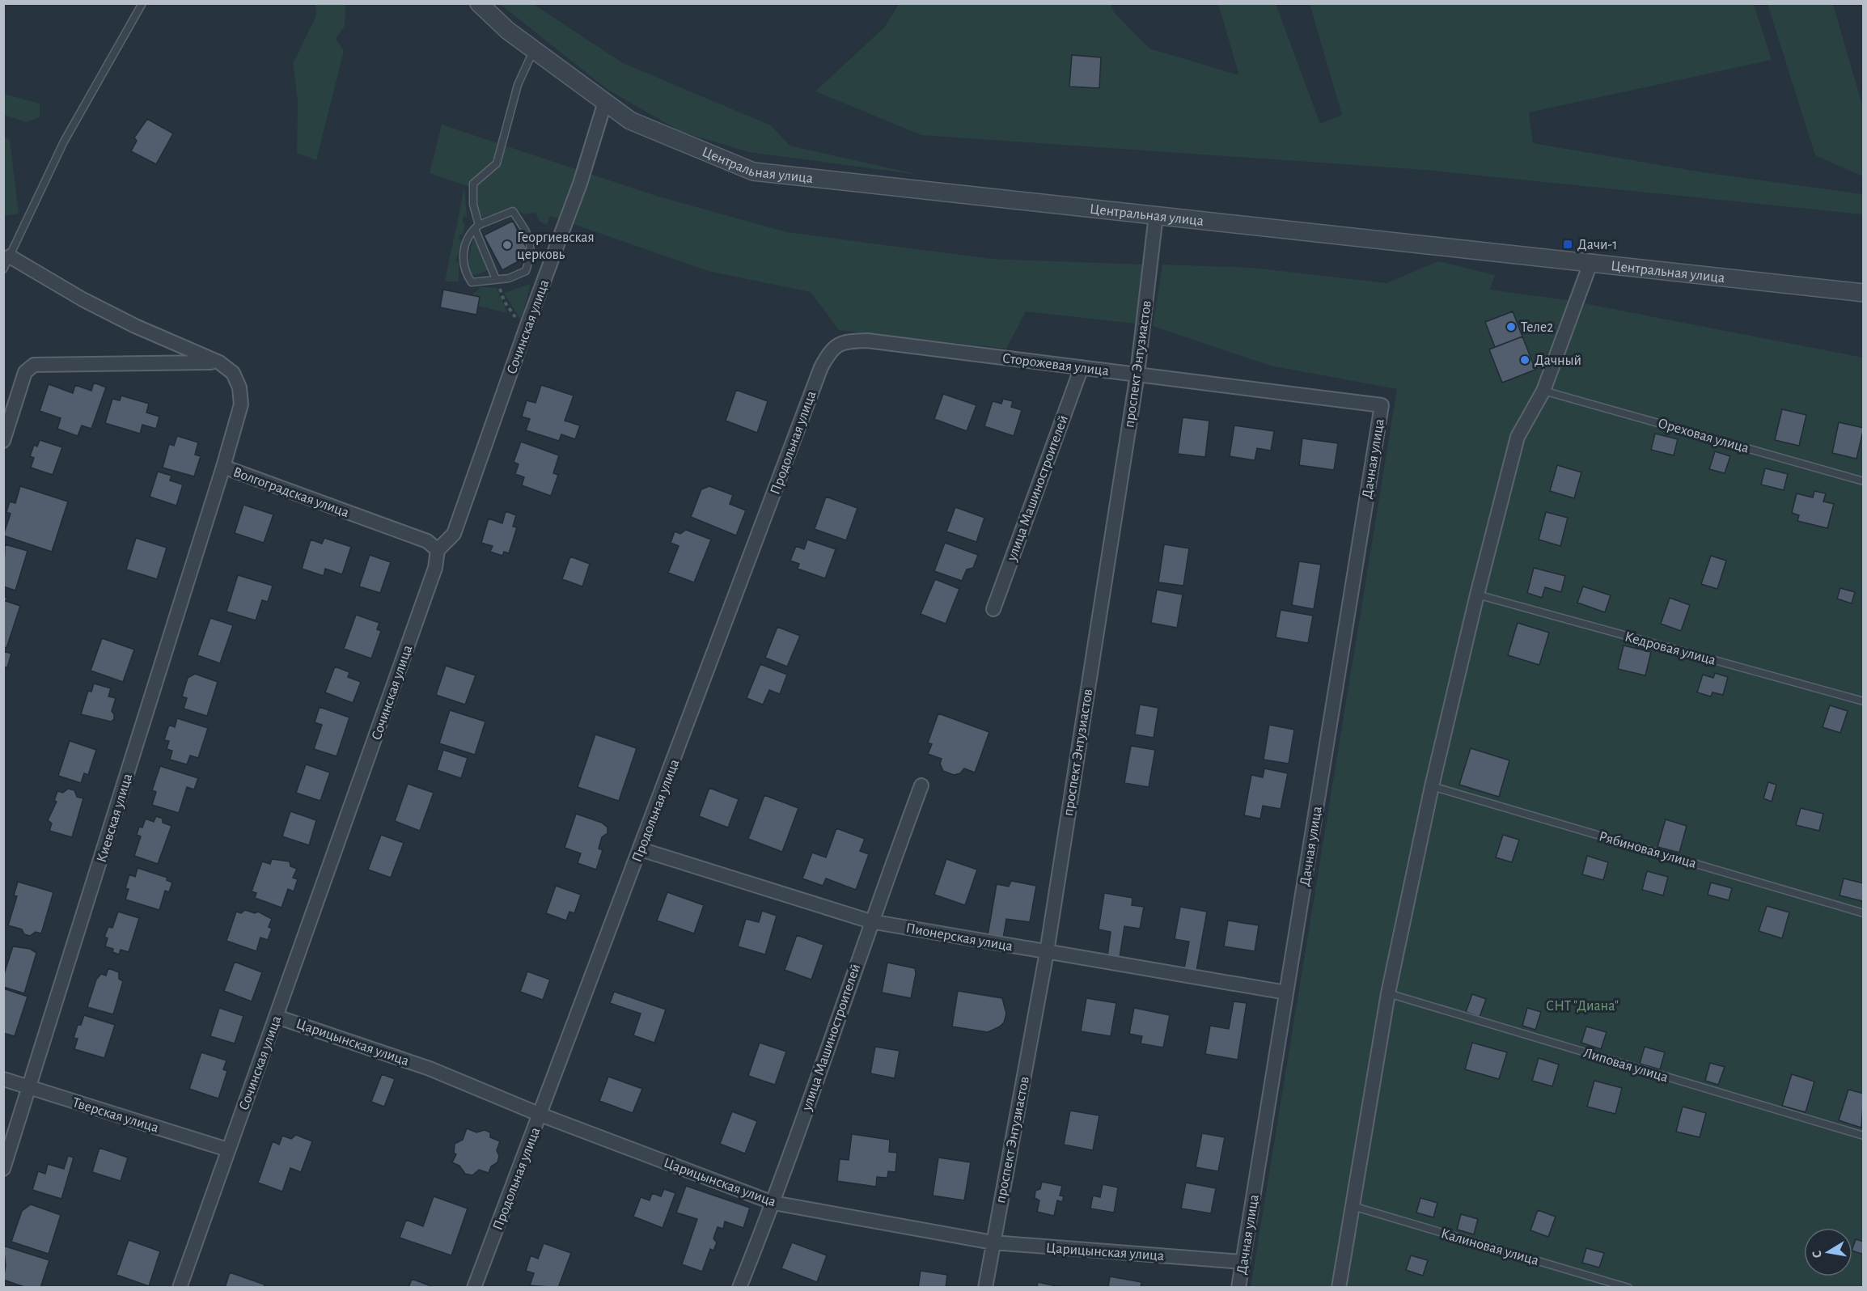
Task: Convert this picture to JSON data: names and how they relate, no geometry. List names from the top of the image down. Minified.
{"streets":{"street":["Центральная улица","Сочинская улица","Сторожевая улица","проспект Энтузиастов","Продольная улица","Дачная улица","улица Машиностроителей","Волгоградская улица","Киевская улица","Пионерская улица","Царицынская улица","Тверская улица"],"lane":["Ореховая улица","Кедровая улица","Рябиновая улица","Липовая улица","Калиновая улица"]},"crossings":[["Центральная улица","Сочинская улица"],["Центральная улица","проспект Энтузиастов"],["Сочинская улица","Волгоградская улица"],["Сочинская улица","Царицынская улица"],["Сочинская улица","Тверская улица"],["Сторожевая улица","проспект Энтузиастов"],["Сторожевая улица","Продольная улица"],["Сторожевая улица","Дачная улица"],["Сторожевая улица","улица Машиностроителей"],["проспект Энтузиастов","Пионерская улица"],["проспект Энтузиастов","Царицынская улица"],["Продольная улица","Пионерская улица"],["Продольная улица","Царицынская улица"],["Дачная улица","Пионерская улица"],["Дачная улица","Царицынская улица"],["улица Машиностроителей","Пионерская улица"],["улица Машиностроителей","Царицынская улица"],["Волгоградская улица","Киевская улица"],["Киевская улица","Тверская улица"]],"parks":["СНТ \"Диана\""],"places":{"transit":["Дачи-1"],"other":["Георгиевская церковь","Теле2","Дачный"]},"north":"left"}
